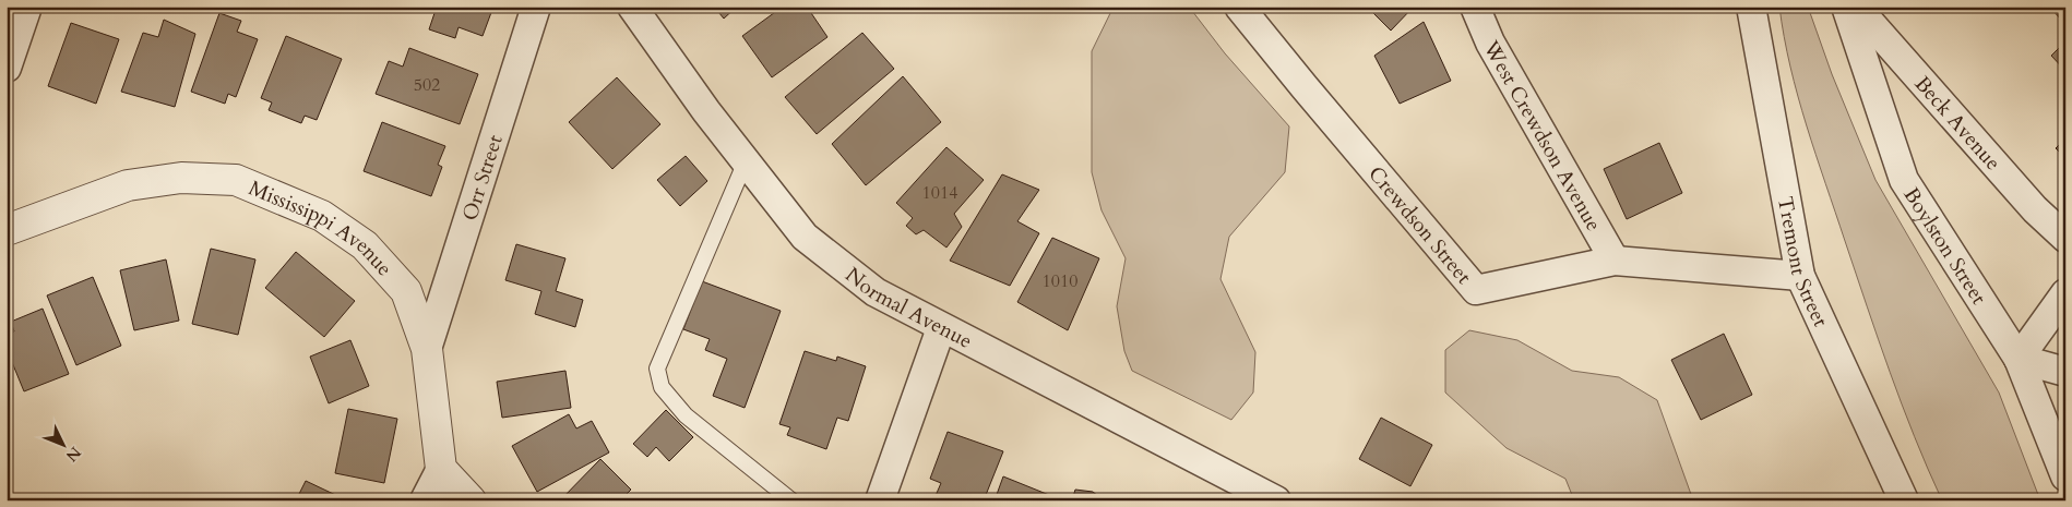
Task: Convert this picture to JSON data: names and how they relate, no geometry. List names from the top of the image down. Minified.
{"streets":{"street":["Beck Avenue","West Crewdson Avenue","Orr Street","Crewdson Street","Mississippi Avenue","Boylston Street","Tremont Street","Normal Avenue"]},"crossings":[["West Crewdson Avenue","Crewdson Street"],["Orr Street","Mississippi Avenue"],["Crewdson Street","Tremont Street"]],"house_numbers":["502","1014","1010"],"north":"bottom right"}
